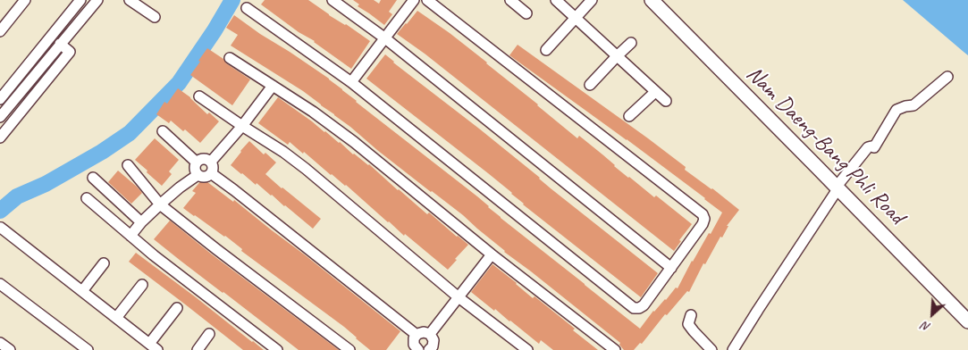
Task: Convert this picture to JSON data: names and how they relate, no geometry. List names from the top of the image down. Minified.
{"streets":{"main road":["Nam Daeng-Bang Phli Road"]},"north":"bottom left"}
